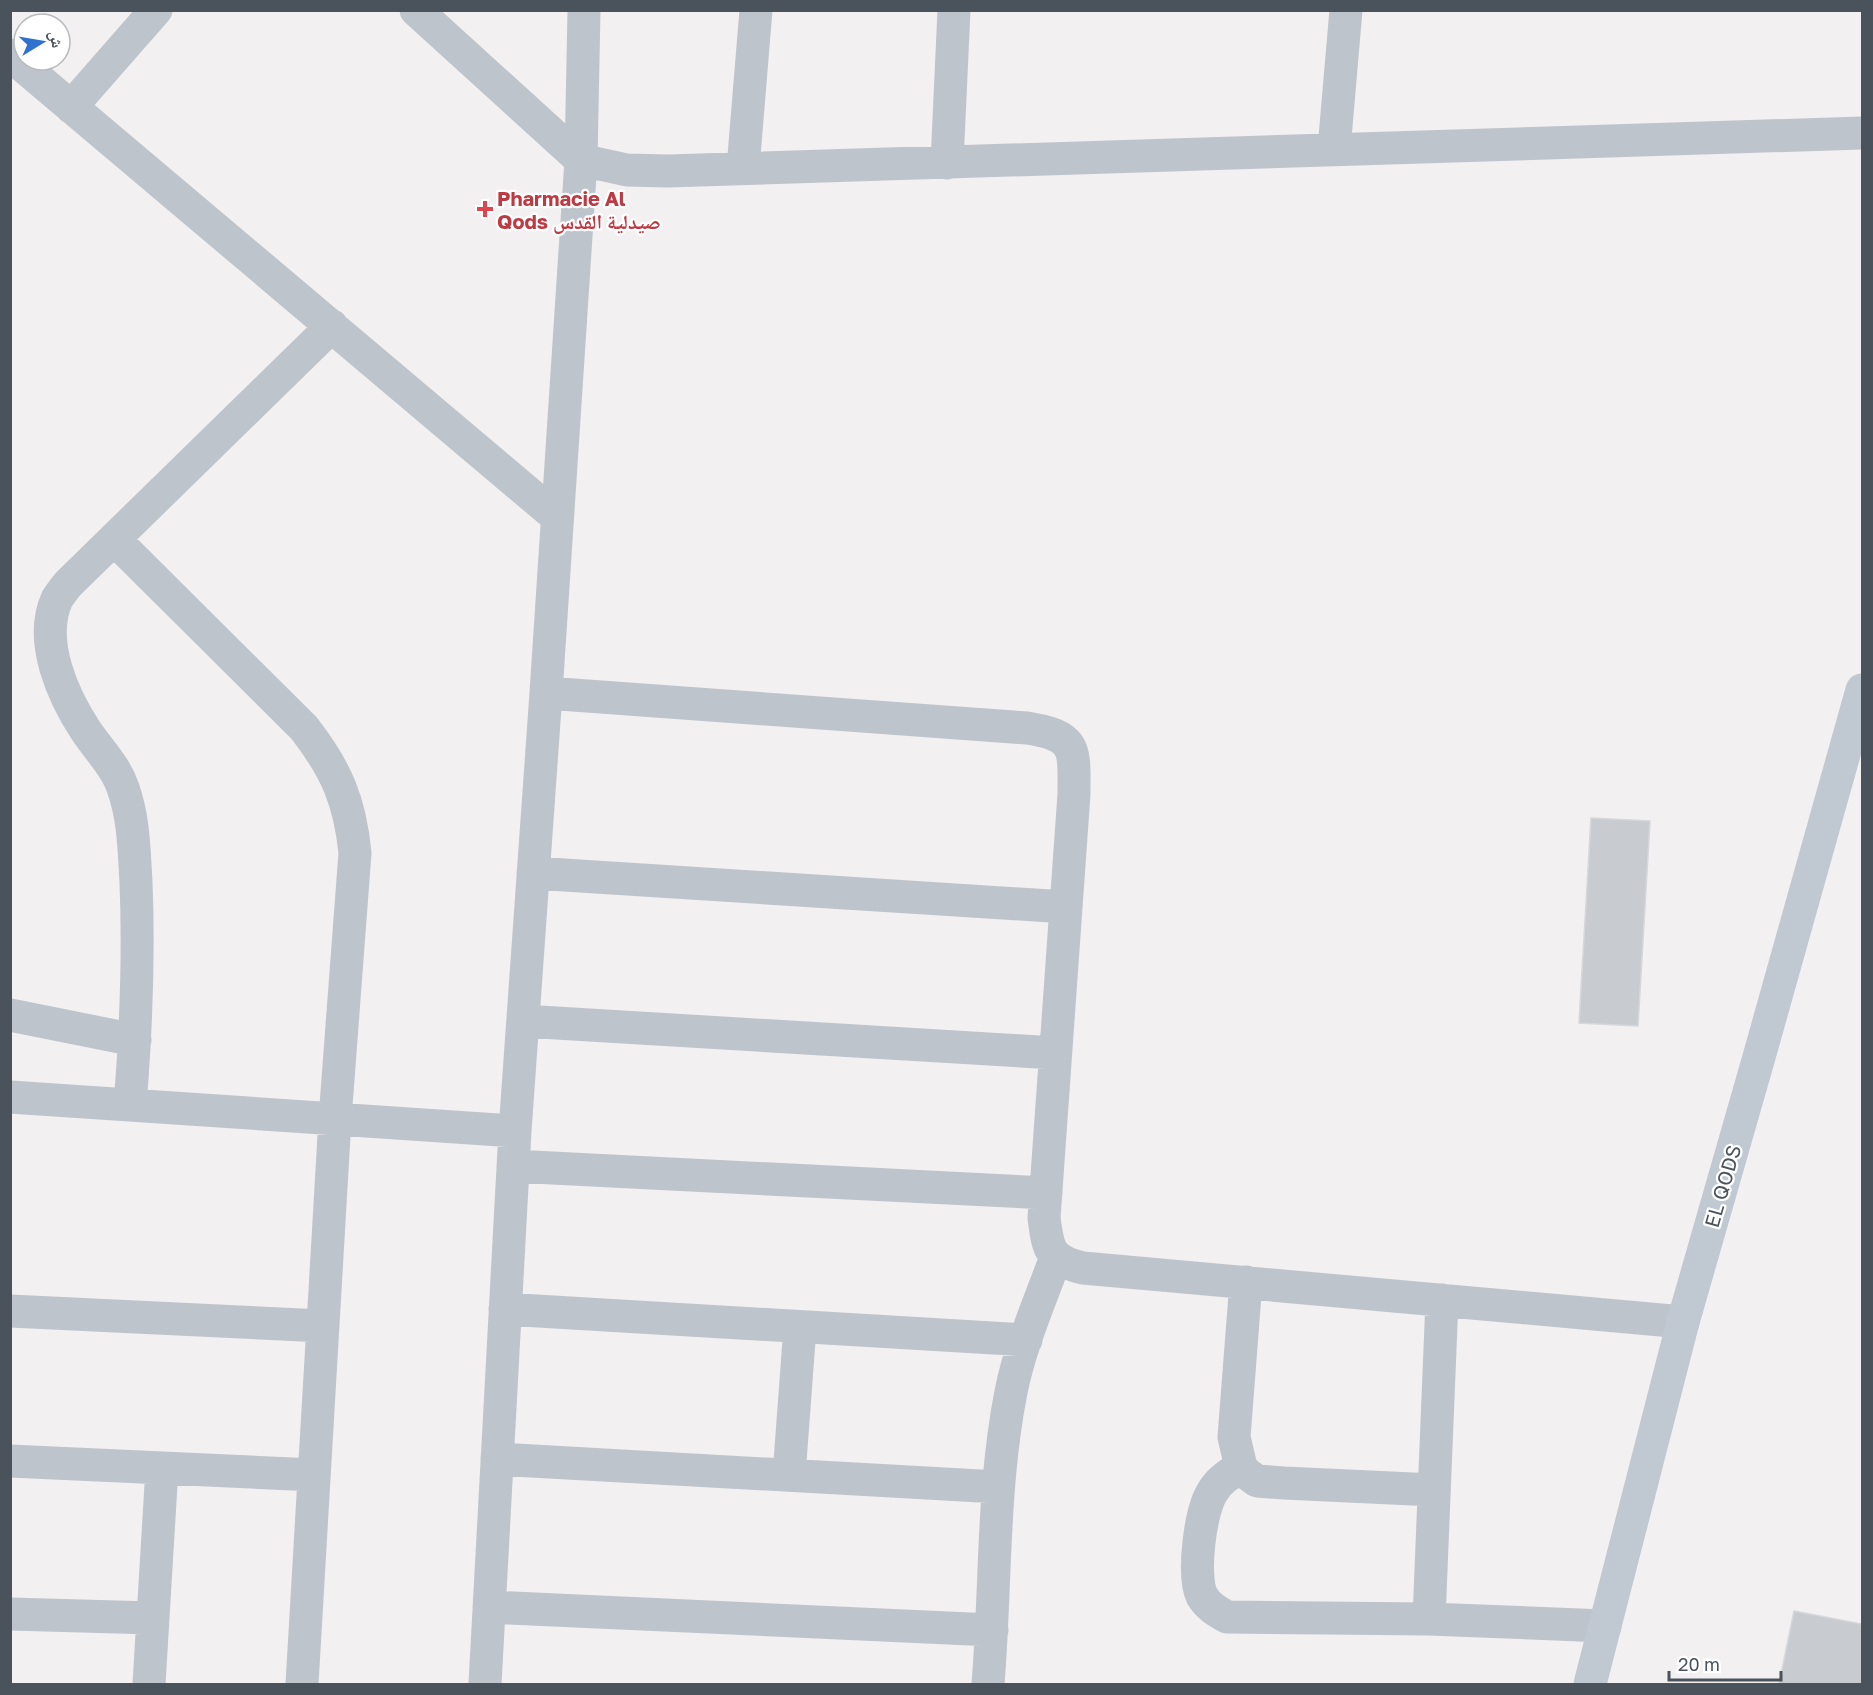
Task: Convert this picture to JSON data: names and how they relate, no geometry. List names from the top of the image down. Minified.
{"streets":{"street":["EL QODS"]},"places":{"health":["Pharmacie Al Qods صيدلية القدس"]},"scale_bar":"20 m","north":"right"}
